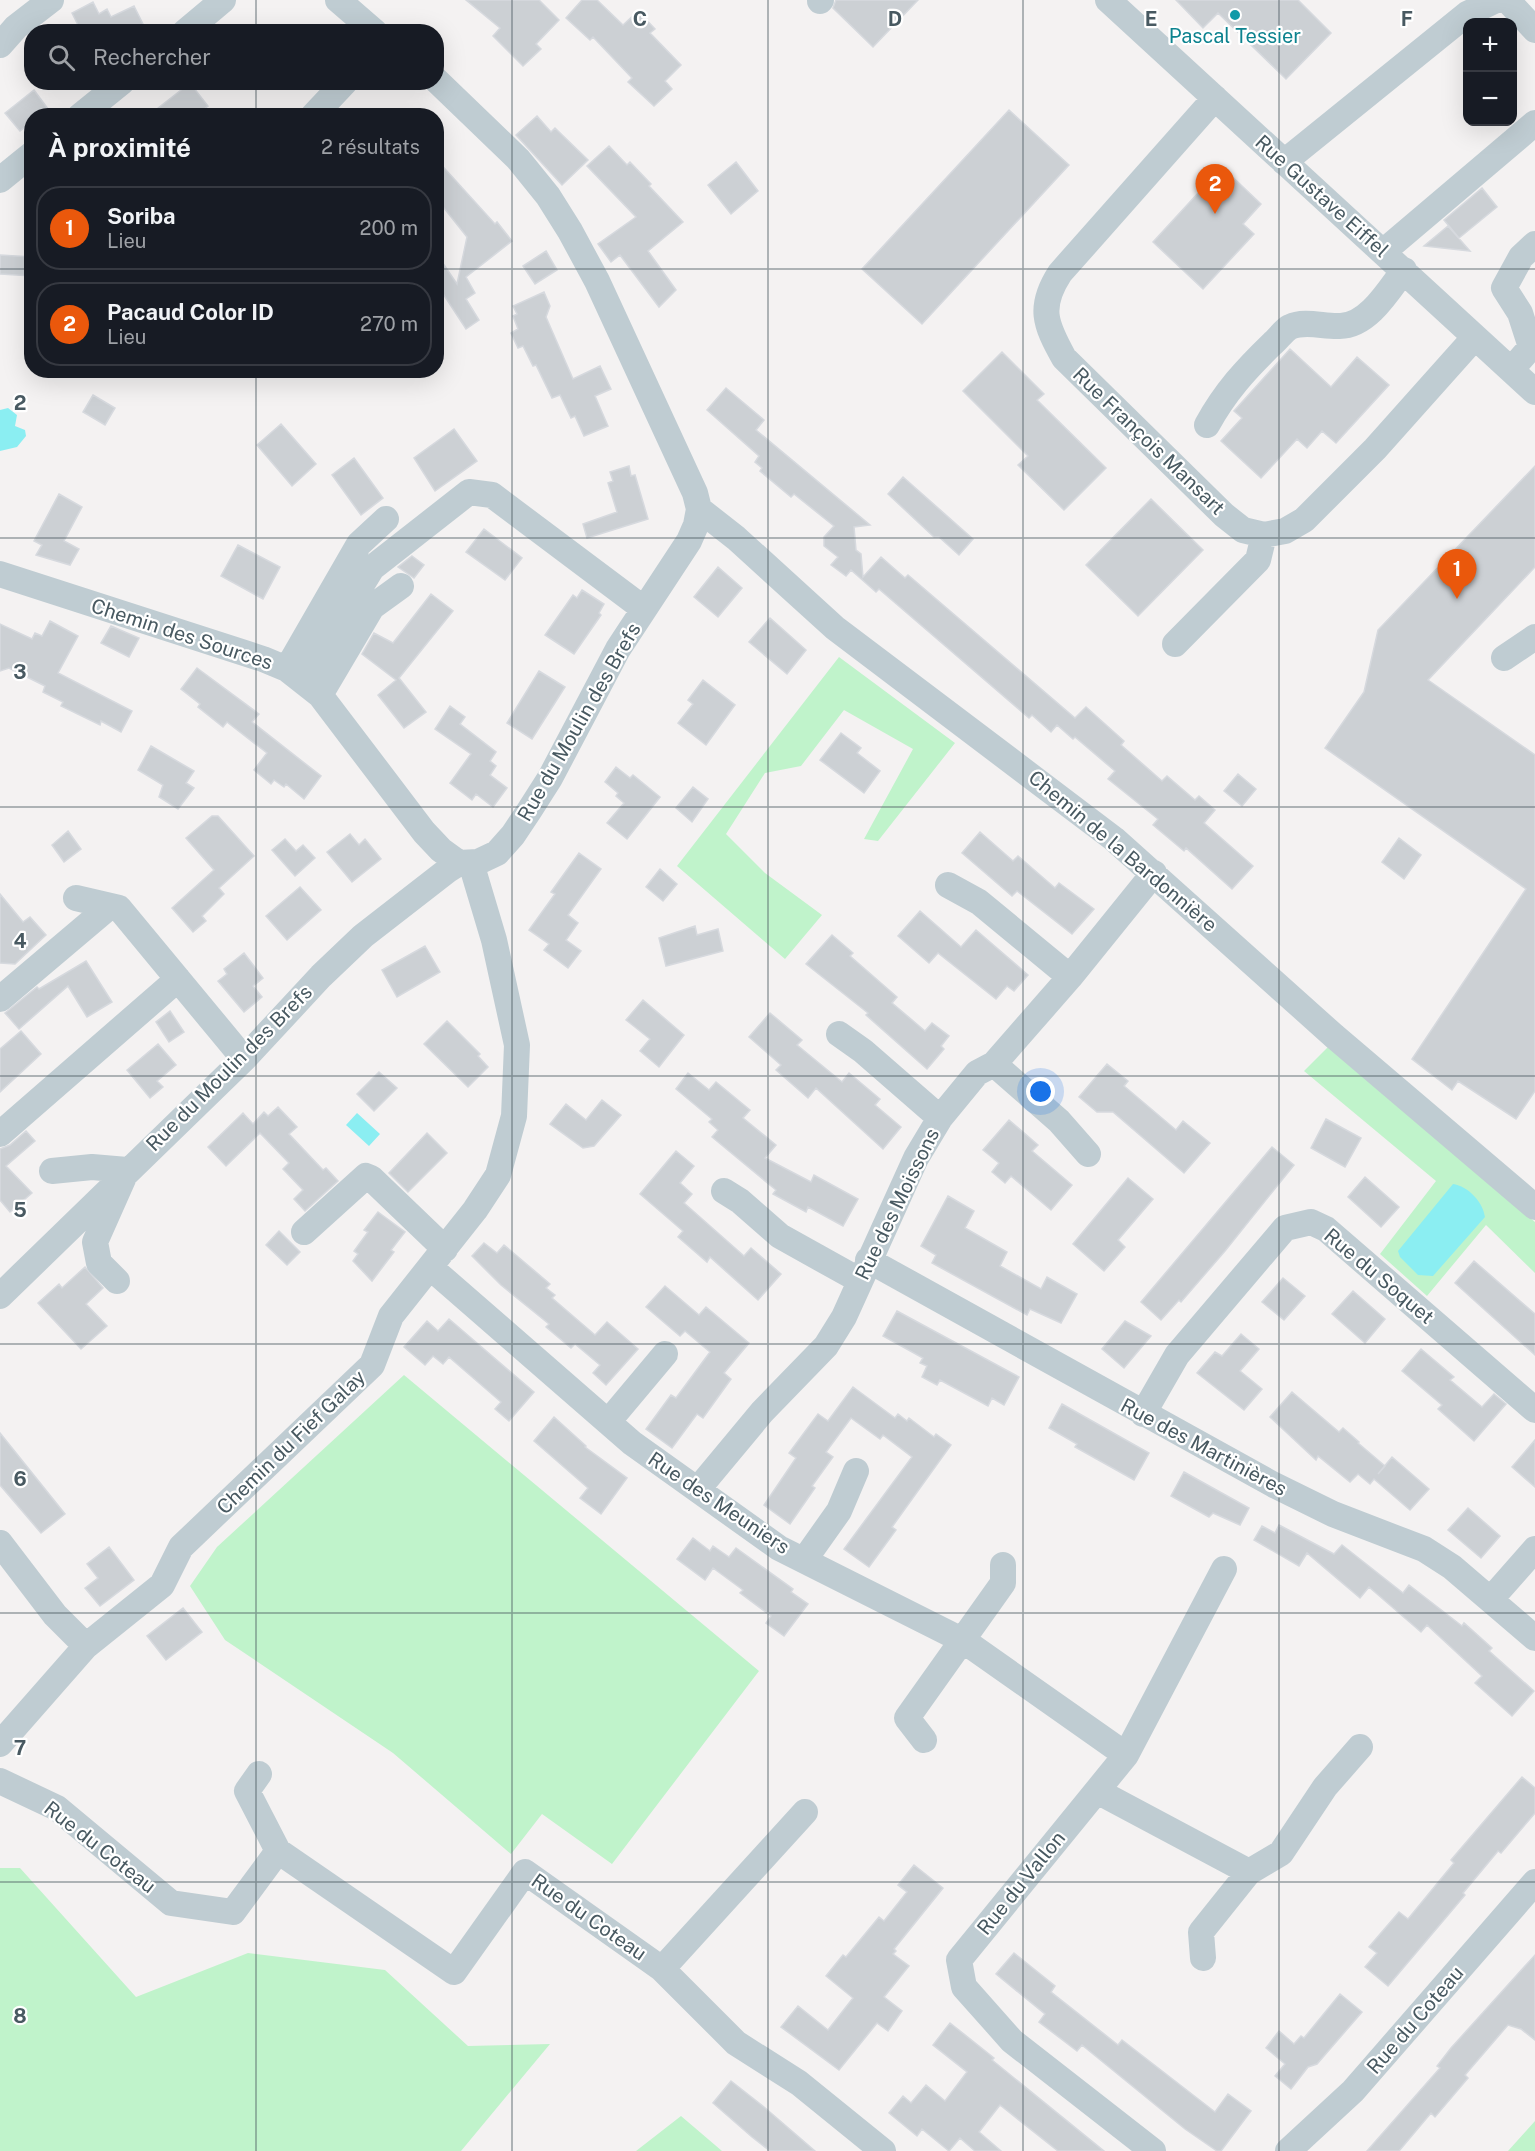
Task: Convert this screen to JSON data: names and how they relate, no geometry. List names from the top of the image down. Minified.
{"streets":{"street":["Rue Gustave Eiffel","Rue François Mansart","Chemin des Sources","Rue du Moulin des Brefs","Chemin de la Bardonnière","Rue des Moissons","Rue du Soquet","Chemin du Fief Galay","Rue des Martinières","Rue des Meuniers","Rue du Coteau","Rue du Vallon"]},"crossings":[["Rue Gustave Eiffel","Rue François Mansart"],["Rue du Moulin des Brefs","Chemin de la Bardonnière"],["Rue du Moulin des Brefs","Chemin du Fief Galay"],["Chemin de la Bardonnière","Rue des Moissons"],["Rue des Moissons","Rue des Martinières"],["Rue des Moissons","Rue des Meuniers"],["Rue du Soquet","Rue des Martinières"],["Chemin du Fief Galay","Rue des Meuniers"],["Rue des Meuniers","Rue du Vallon"]],"places":["Pascal Tessier"],"page":{"map_buttons":["+","−"],"search":"Rechercher","heading":["À proximité","2 résultats"],"pins":["2","1"],"list":[{"mark":"1","name":"Soriba","note":"Lieu","value":"200 m"},{"mark":"2","name":"Pacaud Color ID","note":"Lieu","value":"270 m"}]},"grid":{"columns":["C","D","E","F"],"rows":["2","3","4","5","6","7","8"]}}
